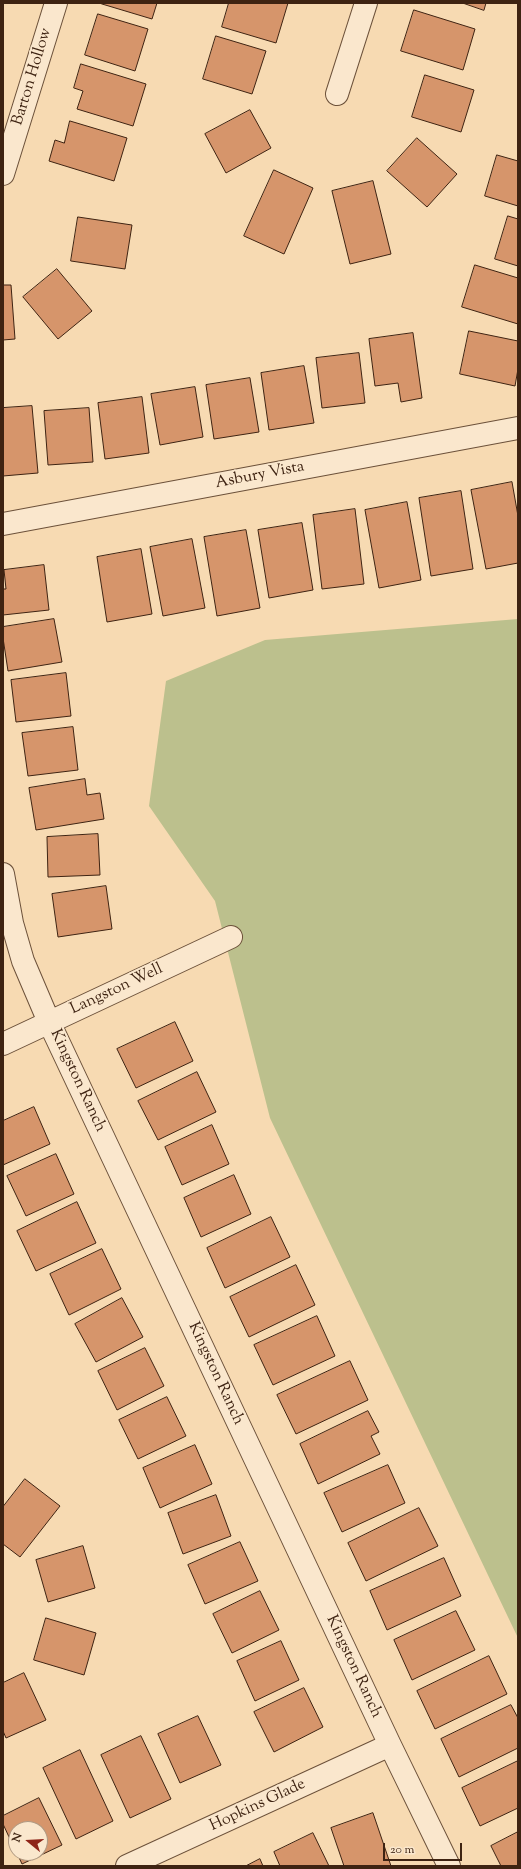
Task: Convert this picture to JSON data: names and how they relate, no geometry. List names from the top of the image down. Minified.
{"streets":{"street":["Barton Hollow","Asbury Vista","Langston Well","Kingston Ranch","Hopkins Glade"]},"crossings":[["Langston Well","Kingston Ranch"],["Kingston Ranch","Hopkins Glade"]],"scale_bar":"20 m","north":"left"}
